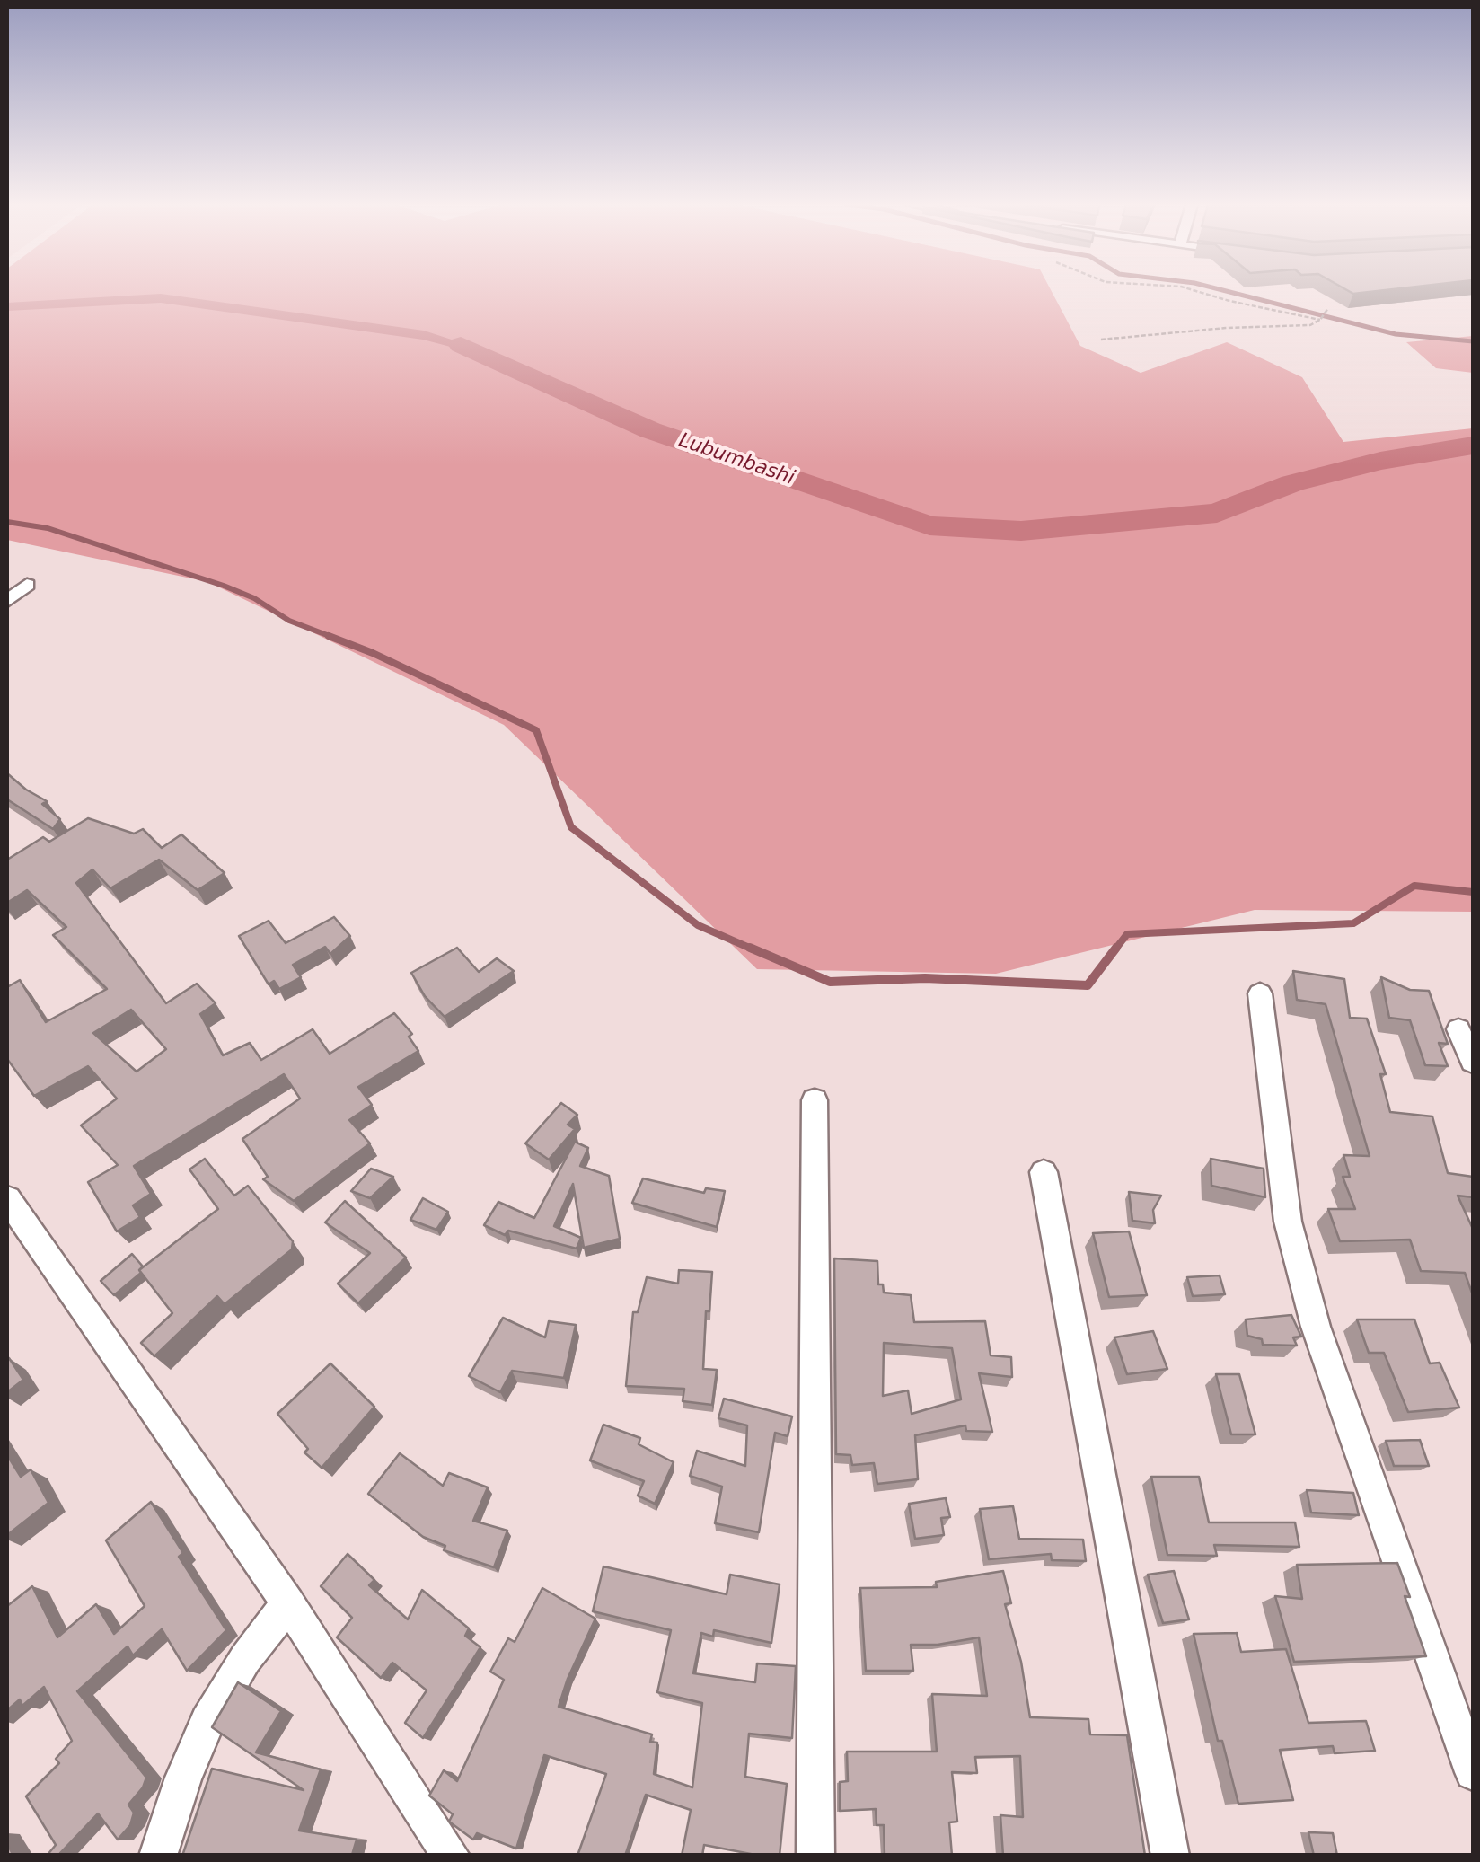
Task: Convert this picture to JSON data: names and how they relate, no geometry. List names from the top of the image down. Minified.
{"water":["Lubumbashi"]}
